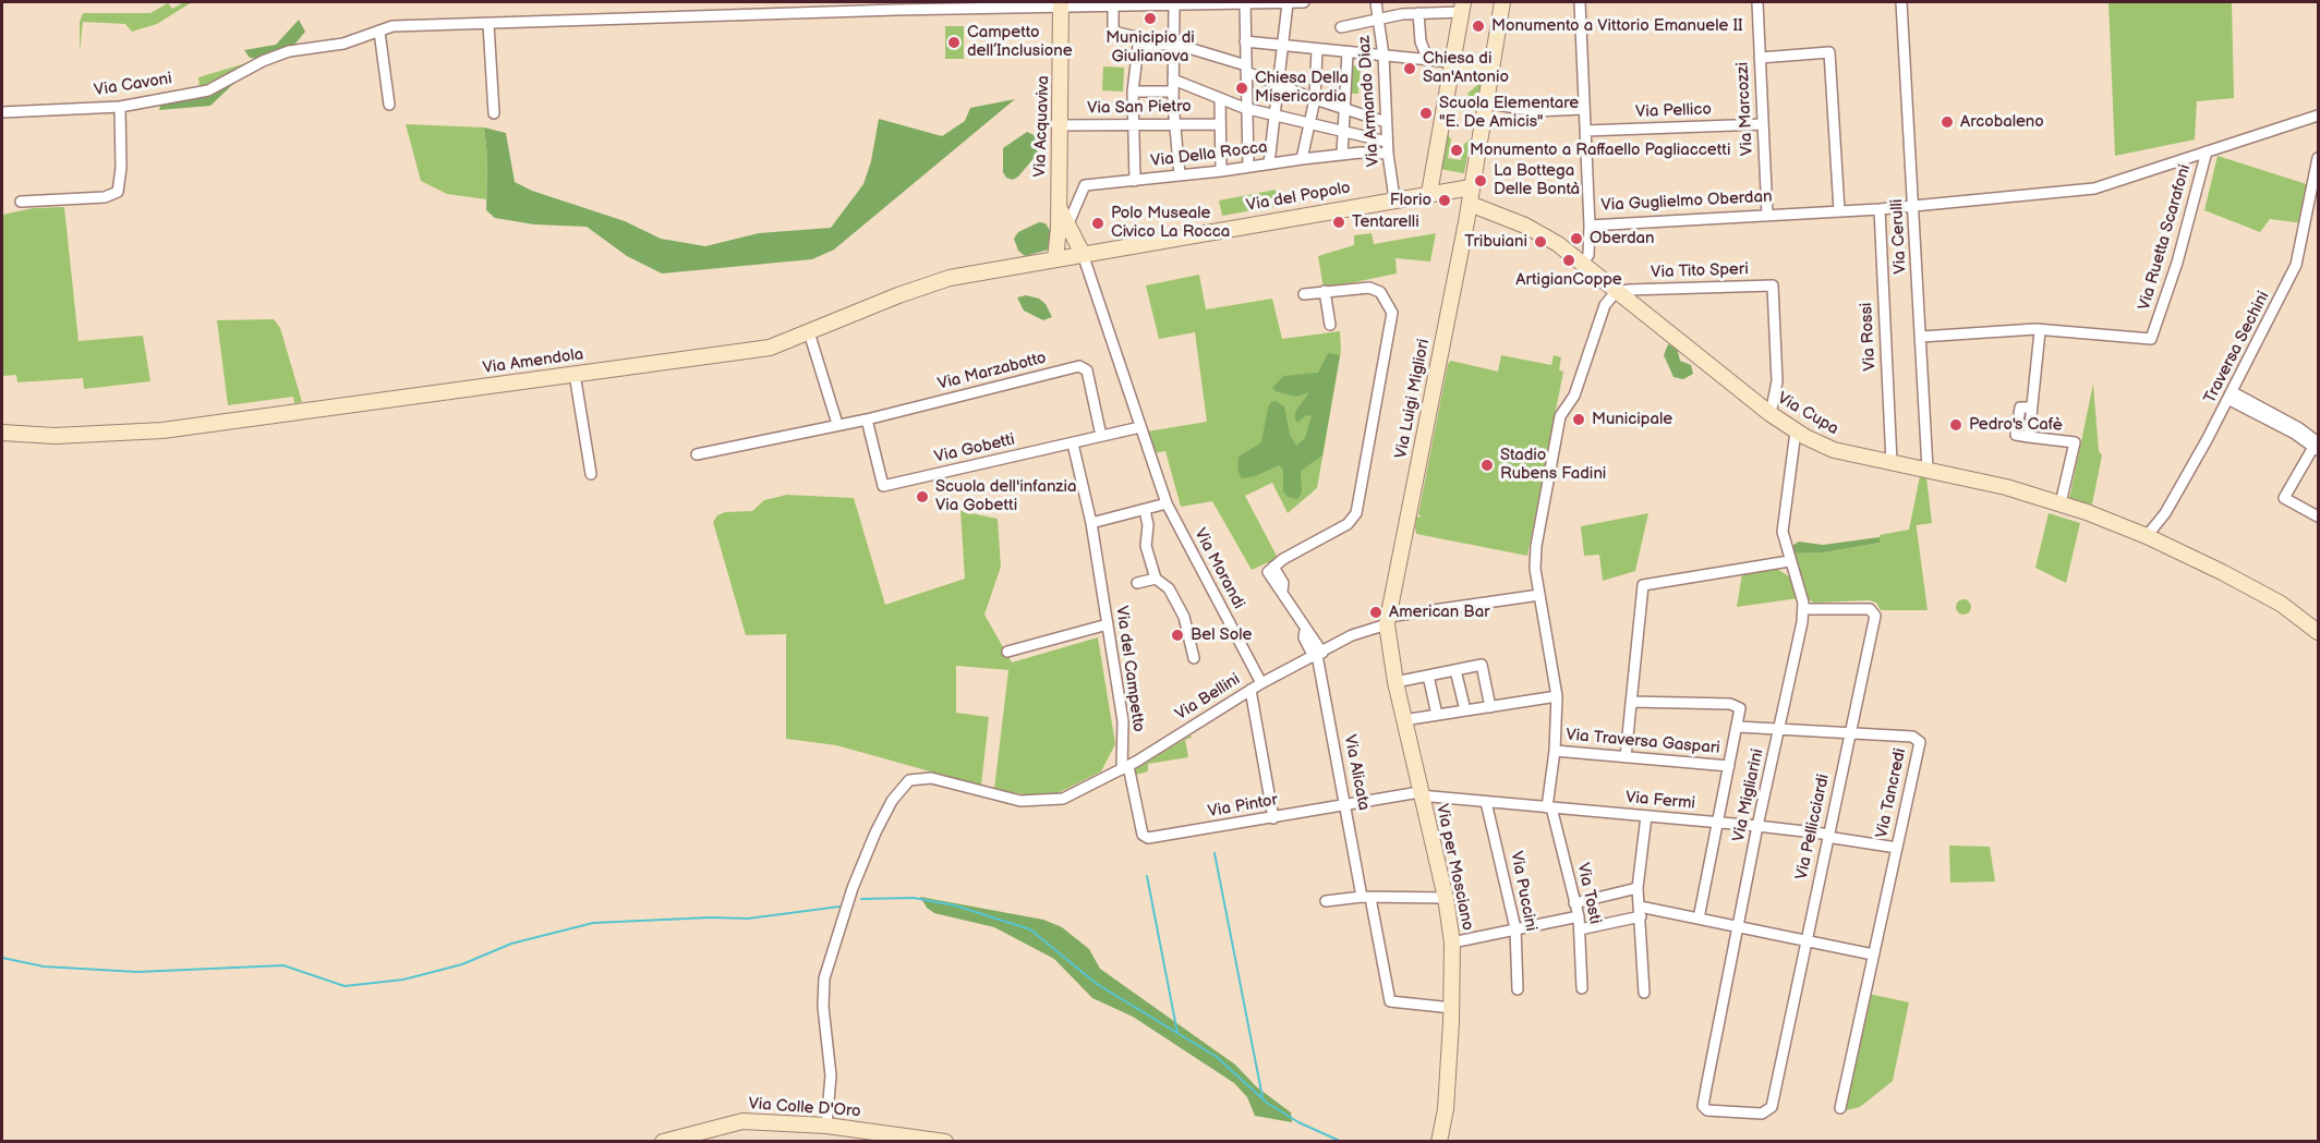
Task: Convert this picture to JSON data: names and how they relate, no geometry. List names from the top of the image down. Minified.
{"streets":{"main road":["Via Acquaviva","Via del Popolo","Via Amendola","Via Luigi Migliori","Via Cupa","Via per Mosciano","Via Colle D'Oro"],"street":["Via Cavoni","Via Armando Diaz","Via San Pietro","Via Marcozzi","Via Pellico","Via Della Rocca","Via Guglielmo Oberdan","Via Cerulli","Via Ruetta Scarafoni","Via Tito Speri","Via Rossi","Traversa Sechini","Via Marzabotto","Via Gobetti","Via Morandi","Via del Campetto","Via Bellini","Via Traversa Gaspari","Via Alicata","Via Tancredi","Via Migliarini","Via Fermi","Via Pintor","Via Pellicciardi","Via Puccini","Via Tosti"]},"crossings":[["Via Cavoni","Via Acquaviva"],["Via Armando Diaz","Via Della Rocca"],["Via Armando Diaz","Via del Popolo"],["Via San Pietro","Via Acquaviva"],["Via Marcozzi","Via Pellico"],["Via Marcozzi","Via Guglielmo Oberdan"],["Via Acquaviva","Via Della Rocca"],["Via Acquaviva","Via del Popolo"],["Via Acquaviva","Via Amendola"],["Via del Popolo","Via Amendola"],["Via del Popolo","Via Luigi Migliori"],["Via Guglielmo Oberdan","Via Cerulli"],["Via Guglielmo Oberdan","Via Ruetta Scarafoni"],["Via Guglielmo Oberdan","Via Rossi"],["Via Guglielmo Oberdan","Via Cupa"],["Via Cerulli","Via Ruetta Scarafoni"],["Via Cerulli","Via Cupa"],["Via Tito Speri","Via Cupa"],["Via Tito Speri","Via Traversa Gaspari"],["Via Rossi","Via Cupa"],["Traversa Sechini","Via Cupa"],["Via Marzabotto","Via Gobetti"],["Via Luigi Migliori","Via Bellini"],["Via Luigi Migliori","Via per Mosciano"],["Via Cupa","Via Traversa Gaspari"],["Via Cupa","Via Migliarini"],["Via Gobetti","Via del Campetto"],["Via Morandi","Via Bellini"],["Via del Campetto","Via Bellini"],["Via del Campetto","Via Pintor"],["Via Bellini","Via Traversa Gaspari"],["Via Bellini","Via Alicata"],["Via Bellini","Via Pintor"],["Via Bellini","Via per Mosciano"],["Via Traversa Gaspari","Via Tancredi"],["Via Traversa Gaspari","Via Fermi"],["Via Traversa Gaspari","Via Tosti"],["Via Alicata","Via Pintor"],["Via Alicata","Via per Mosciano"],["Via Tancredi","Via Migliarini"],["Via Tancredi","Via Fermi"],["Via Tancredi","Via Pellicciardi"],["Via Migliarini","Via Fermi"],["Via Migliarini","Via Pellicciardi"],["Via Fermi","Via Pintor"],["Via Fermi","Via Pellicciardi"],["Via Fermi","Via per Mosciano"],["Via Fermi","Via Puccini"],["Via Fermi","Via Tosti"],["Via Pintor","Via per Mosciano"]],"places":["Municipio di Giulianova","Monumento a Vittorio Emanuele II","Campetto dell’Inclusione","Chiesa di San'Antonio","Chiesa Della Misericordia","Scuola Elementare \"E. De Amicis\"","Arcobaleno","Monumento a Raffaello Pagliaccetti","La Bottega Delle Bontà","Florio","Tentarelli","Polo Museale Civico La Rocca","Oberdan","Tribuiani","ArtigianCoppe","Municipale","Pedro's Cafè","Stadio Rubens Fadini","Scuola dell'infanzia Via Gobetti","American Bar","Bel Sole"]}
